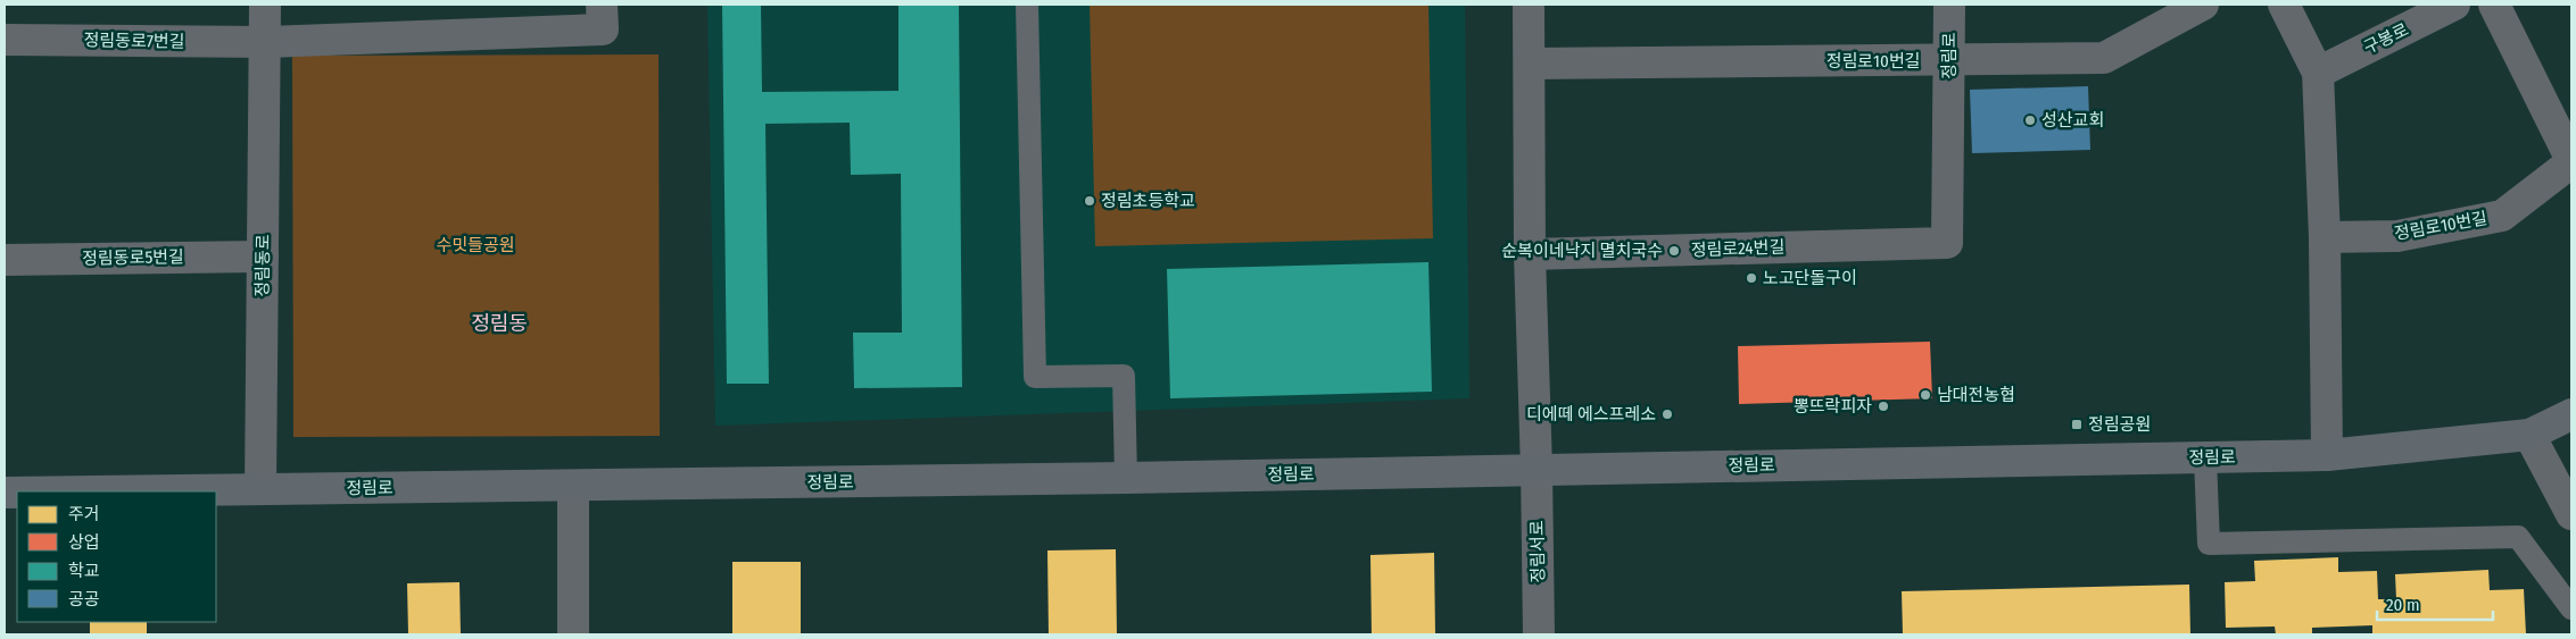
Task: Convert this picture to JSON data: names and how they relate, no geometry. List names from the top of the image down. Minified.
{"streets":{"main road":["정림로"],"street":["구봉로","정림동로7번길","정림로10번길","정림로24번길","정림동로5번길","정림동로","정림서로"]},"crossings":[["정림동로7번길","정림동로"],["정림로","정림로10번길"],["정림로","정림로24번길"],["정림로","정림동로"],["정림로","정림서로"],["정림동로5번길","정림동로"]],"districts":["정림동"],"parks":["수밋들공원"],"places":{"other":["성산교회","정림초등학교","순복이네낙지 멸치국수","노고단돌구이","남대전농협","뽕뜨락피자","디에떼 에스프레소"],"transit":["정림공원"]},"legend":["주거","상업","학교","공공"],"scale_bar":"20 m"}
